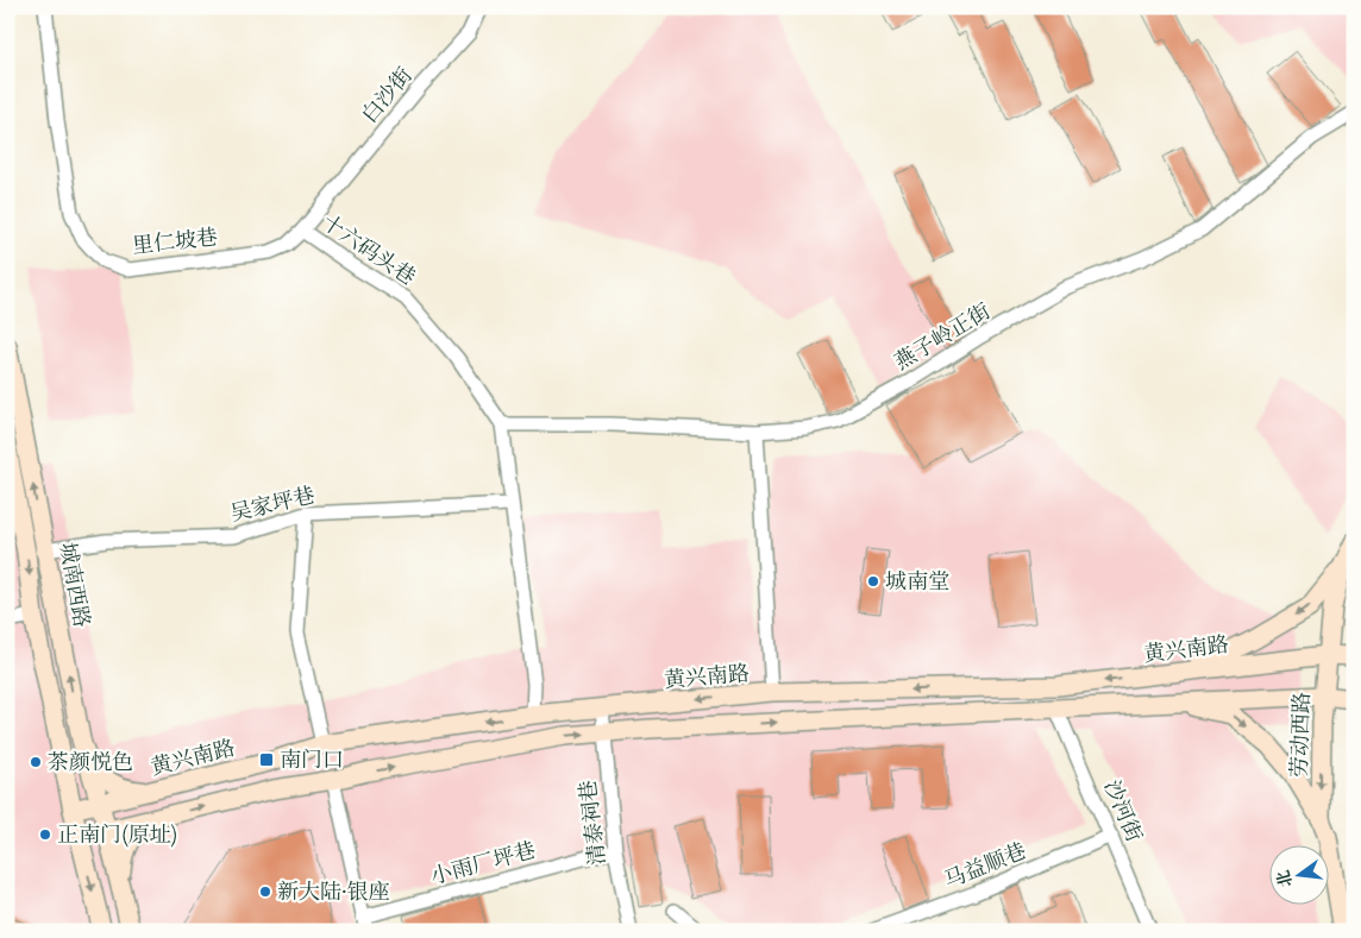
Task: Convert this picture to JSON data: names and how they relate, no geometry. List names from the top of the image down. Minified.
{"streets":{"main road":["城南西路","黄兴南路","劳动西路"],"street":["白沙街","里仁坡巷","十六码头巷","燕子岭正街","吴家坪巷","沙河街","清泰祠巷","小雨厂坪巷","马益顺巷"]},"crossings":[["白沙街","里仁坡巷"],["里仁坡巷","十六码头巷"],["十六码头巷","燕子岭正街"],["吴家坪巷","城南西路"],["城南西路","黄兴南路"],["黄兴南路","劳动西路"],["黄兴南路","清泰祠巷"],["沙河街","马益顺巷"],["清泰祠巷","小雨厂坪巷"]],"places":{"other":["城南堂","茶颜悦色","正南门(原址)","新大陆·银座"],"transit":["南门口"]},"north":"left"}
